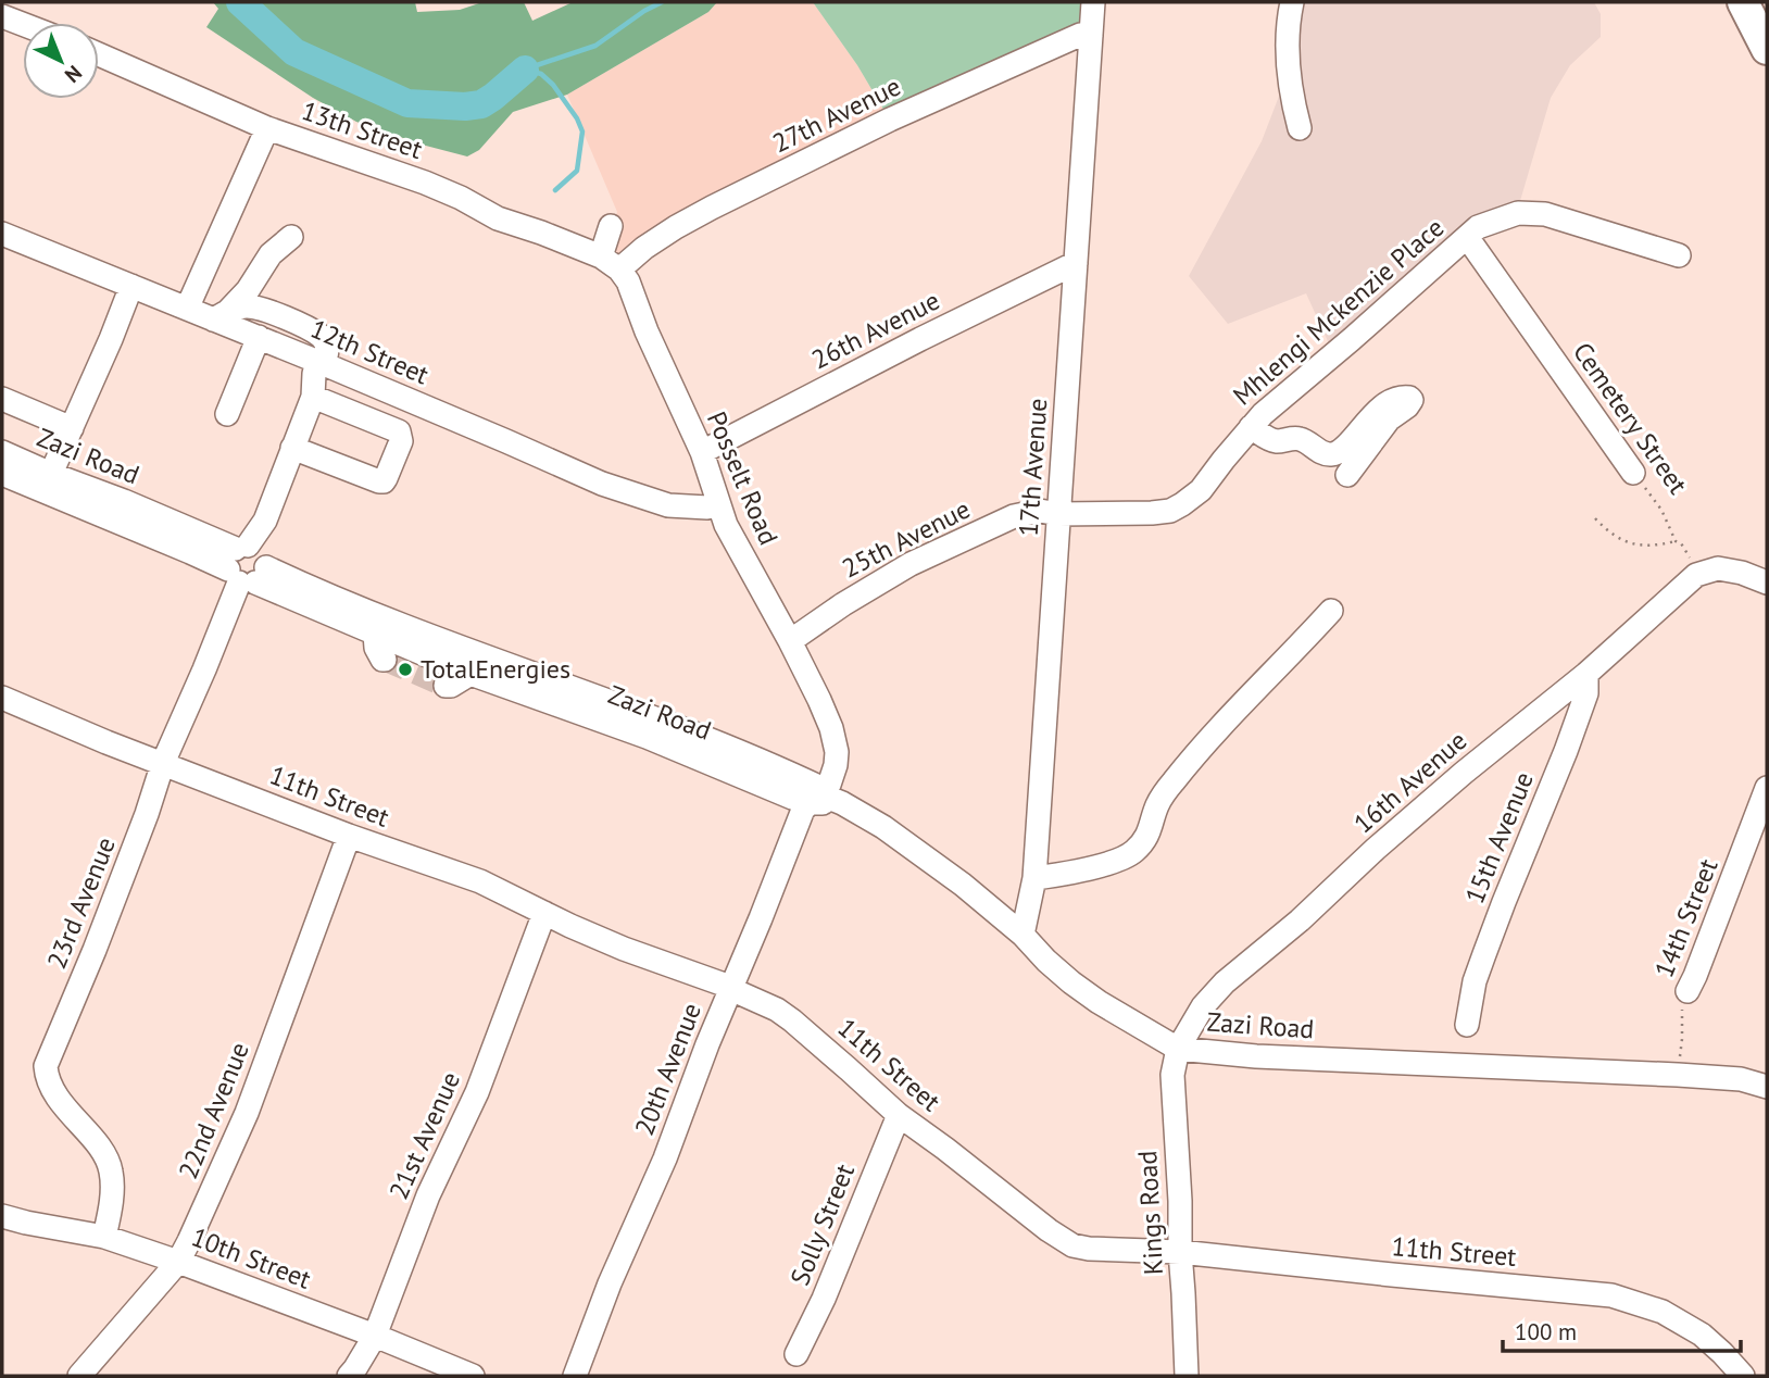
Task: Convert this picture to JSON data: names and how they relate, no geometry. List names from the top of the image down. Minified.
{"streets":{"street":["27th Avenue","13th Street","Mhlengi Mckenzie Place","26th Avenue","12th Street","Cemetery Street","Zazi Road","17th Avenue","Posselt Road","25th Avenue","16th Avenue","11th Street","15th Avenue","23rd Avenue","14th Street","20th Avenue","22nd Avenue","21st Avenue","Kings Road","Solly Street","10th Street"]},"crossings":[["27th Avenue","13th Street"],["27th Avenue","17th Avenue"],["27th Avenue","Posselt Road"],["13th Street","Posselt Road"],["Mhlengi Mckenzie Place","Cemetery Street"],["Mhlengi Mckenzie Place","17th Avenue"],["Mhlengi Mckenzie Place","25th Avenue"],["26th Avenue","17th Avenue"],["26th Avenue","Posselt Road"],["12th Street","Posselt Road"],["12th Street","23rd Avenue"],["Cemetery Street","16th Avenue"],["Zazi Road","17th Avenue"],["Zazi Road","Posselt Road"],["Zazi Road","16th Avenue"],["Zazi Road","23rd Avenue"],["Zazi Road","14th Street"],["Zazi Road","20th Avenue"],["Zazi Road","Kings Road"],["17th Avenue","25th Avenue"],["Posselt Road","25th Avenue"],["Posselt Road","20th Avenue"],["16th Avenue","15th Avenue"],["16th Avenue","Kings Road"],["11th Street","23rd Avenue"],["11th Street","20th Avenue"],["11th Street","22nd Avenue"],["11th Street","21st Avenue"],["11th Street","Kings Road"],["11th Street","Solly Street"],["23rd Avenue","10th Street"],["22nd Avenue","10th Street"],["21st Avenue","10th Street"]],"places":["TotalEnergies"],"scale_bar":"100 m","north":"bottom right"}
